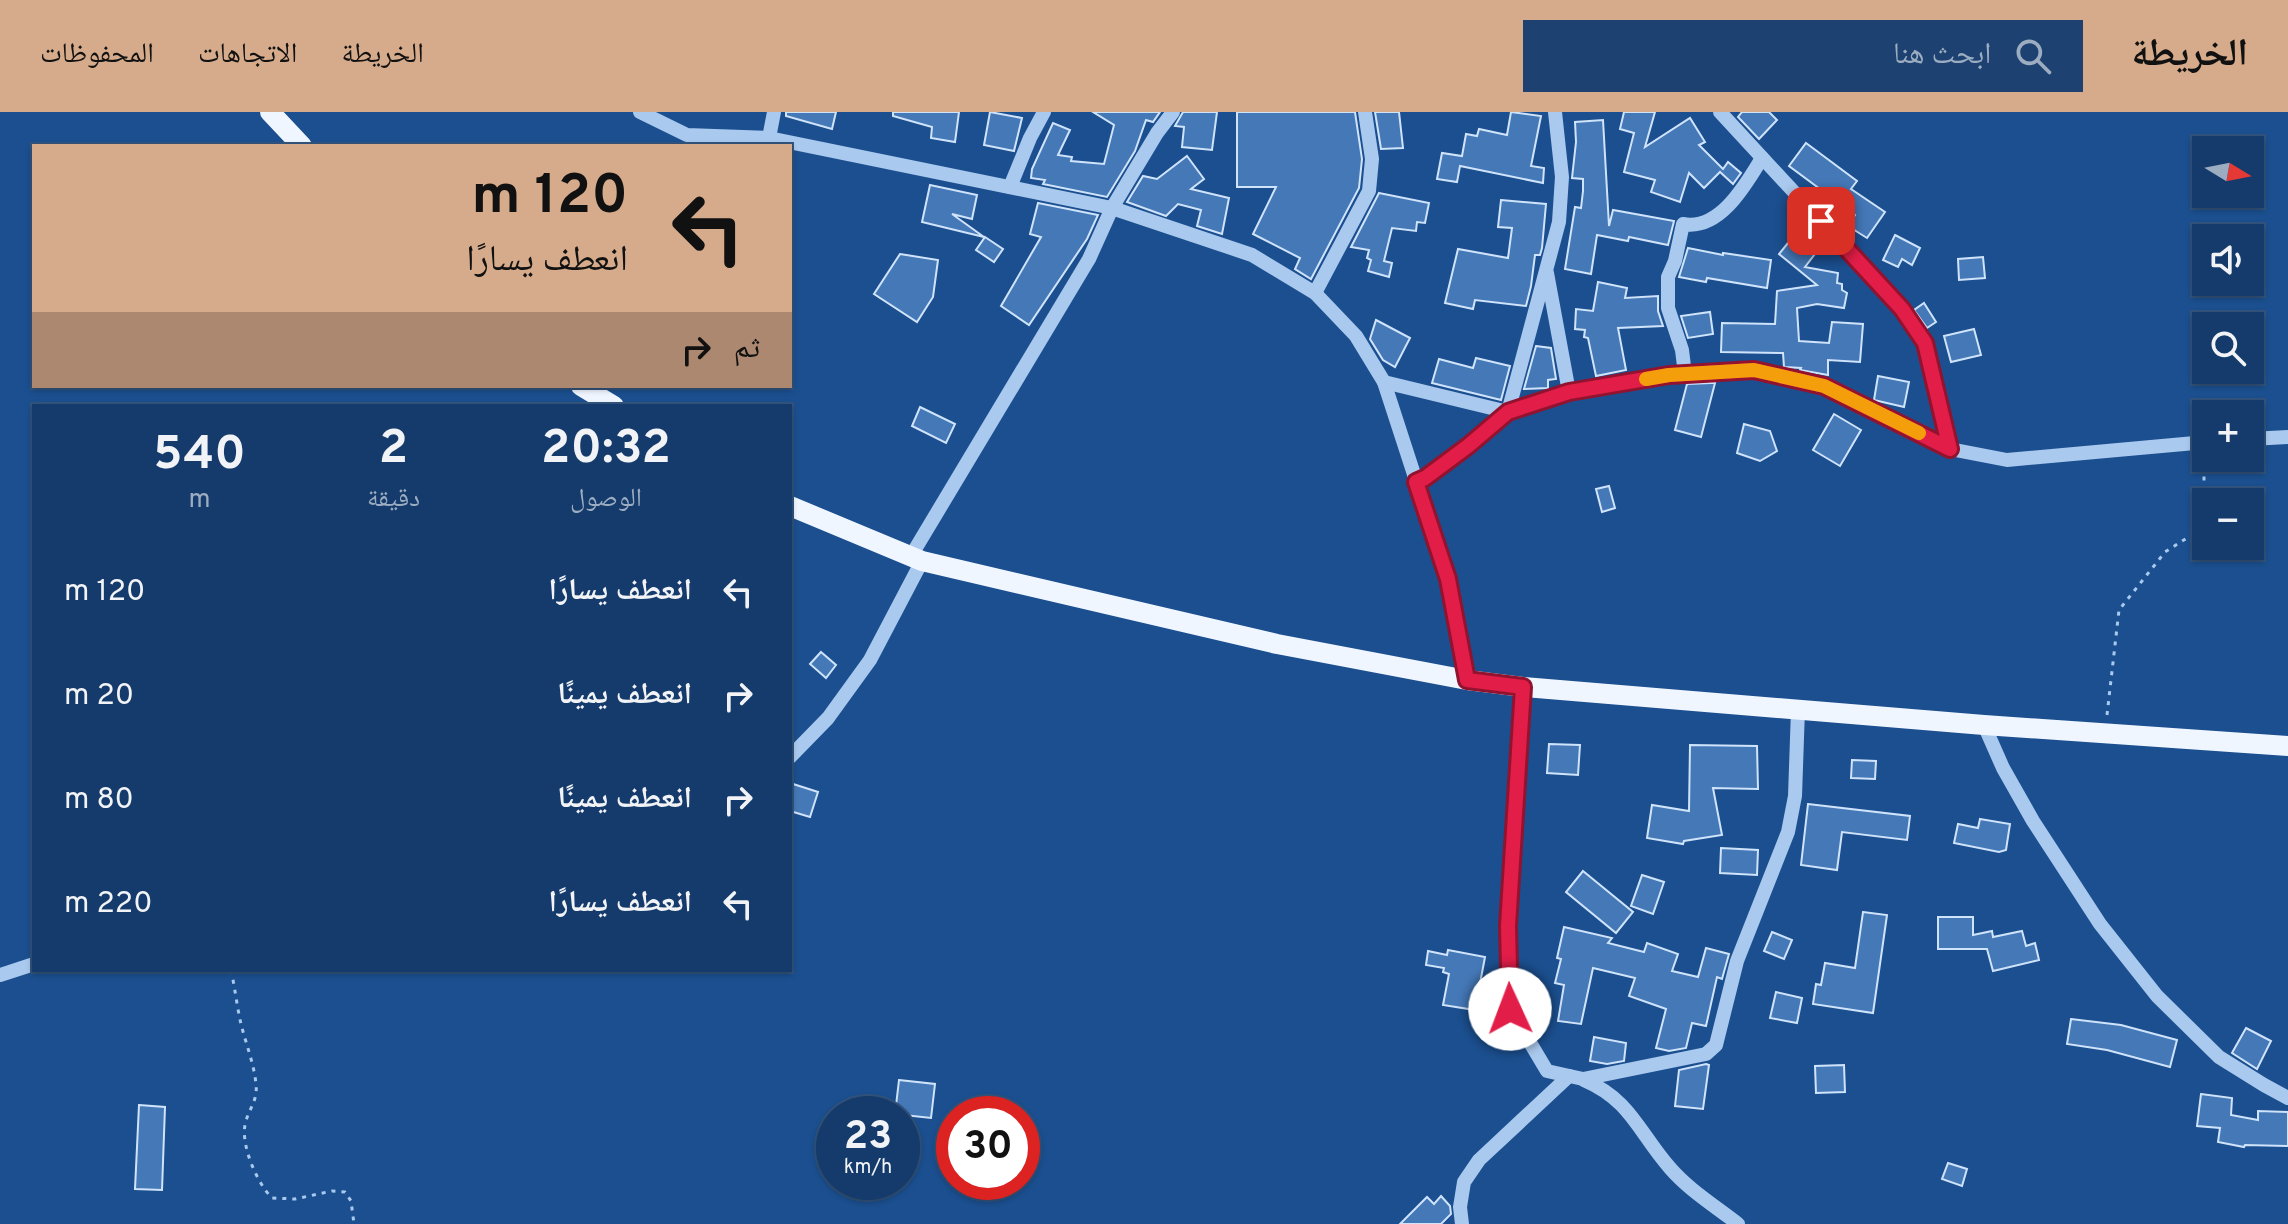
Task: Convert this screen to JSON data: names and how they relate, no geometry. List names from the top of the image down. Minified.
{"north":"right","page":{"header":"الخريطة","search":"ابحث هنا","nav":["الخريطة","الاتجاهات","المحفوظات"],"map_buttons":["+","−"],"turn":["120 m","انعطف يسارًا"],"then":"ثم","eta":["20:32","الوصول","2","دقيقة","540","m"],"list":[{"name":"انعطف يسارًا","value":"120 m"},{"name":"انعطف يمينًا","value":"20 m"},{"name":"انعطف يمينًا","value":"80 m"},{"name":"انعطف يسارًا","value":"220 m"}],"speed":"23 km/h","limit":"30"}}
